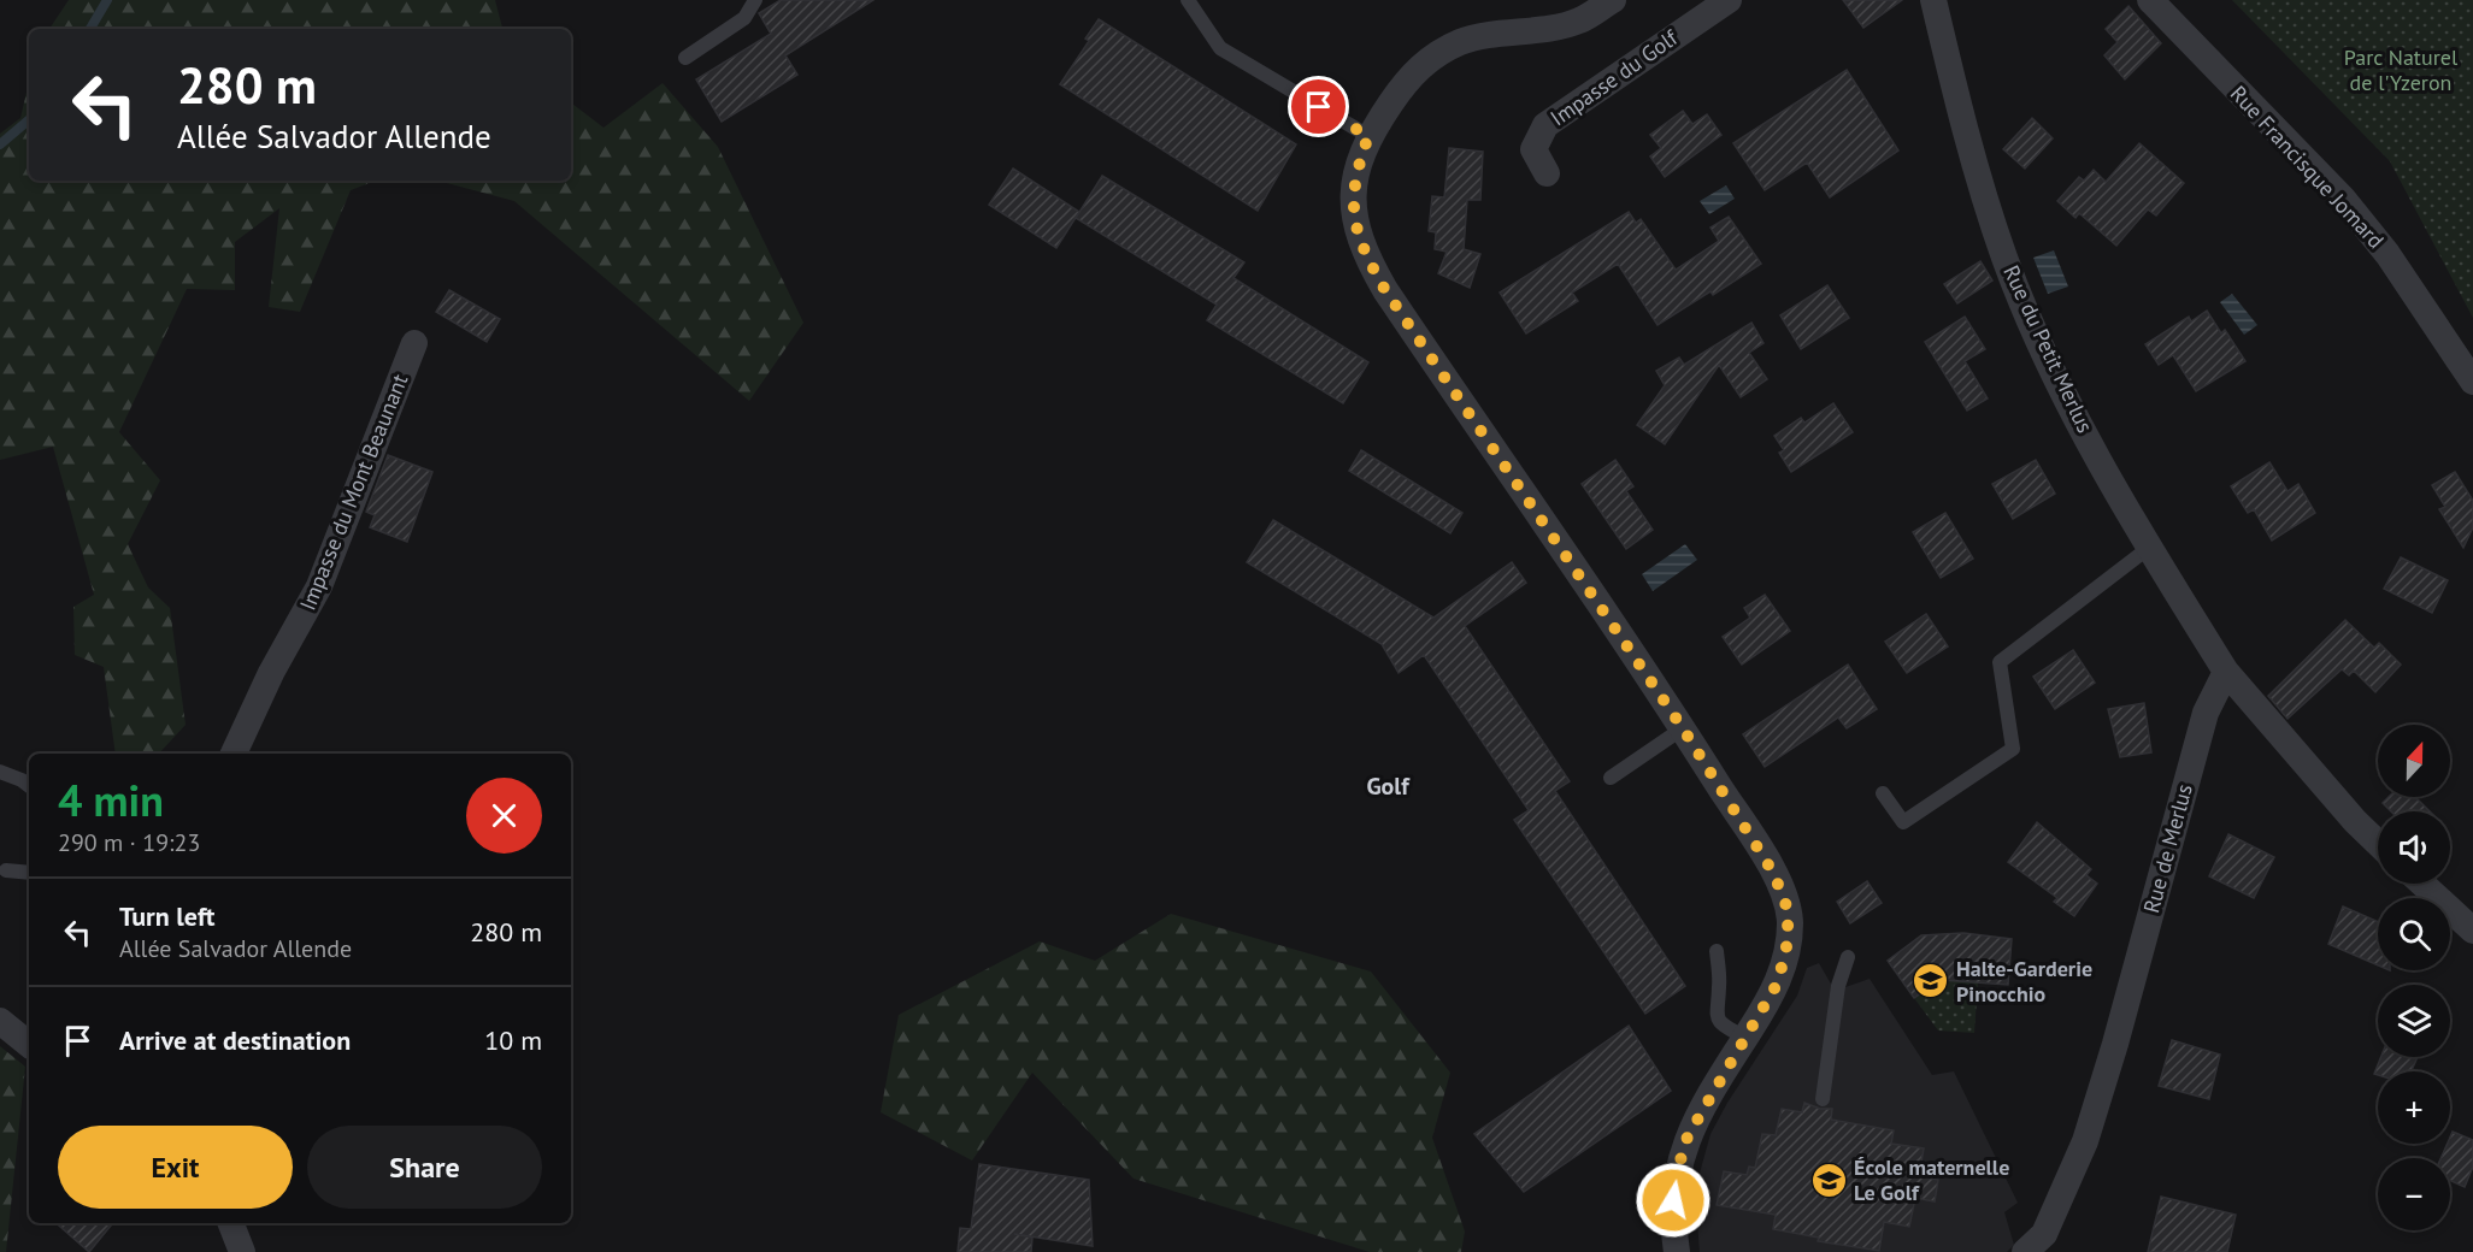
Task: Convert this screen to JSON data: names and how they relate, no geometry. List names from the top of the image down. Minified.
{"streets":{"street":["Impasse du Golf","Rue Francisque Jomard","Rue du Petit Merlus","Impasse du Mont Beaunant","Rue de Merlus"]},"crossings":[["Rue du Petit Merlus","Rue de Merlus"]],"districts":["Golf"],"parks":["Parc Naturel de l'Yzeron"],"places":{"school or university":["Halte-Garderie Pinocchio","École maternelle Le Golf"]},"north":"top","page":{"turn":["280 m","Allée Salvador Allende"],"map_buttons":["+","−"],"heading":["4 min","290 m · 19:23"],"list":[{"name":"Turn left","note":"Allée Salvador Allende","value":"280 m"},{"name":"Arrive at destination","value":"10 m"}],"buttons":["Exit","Share"]}}
